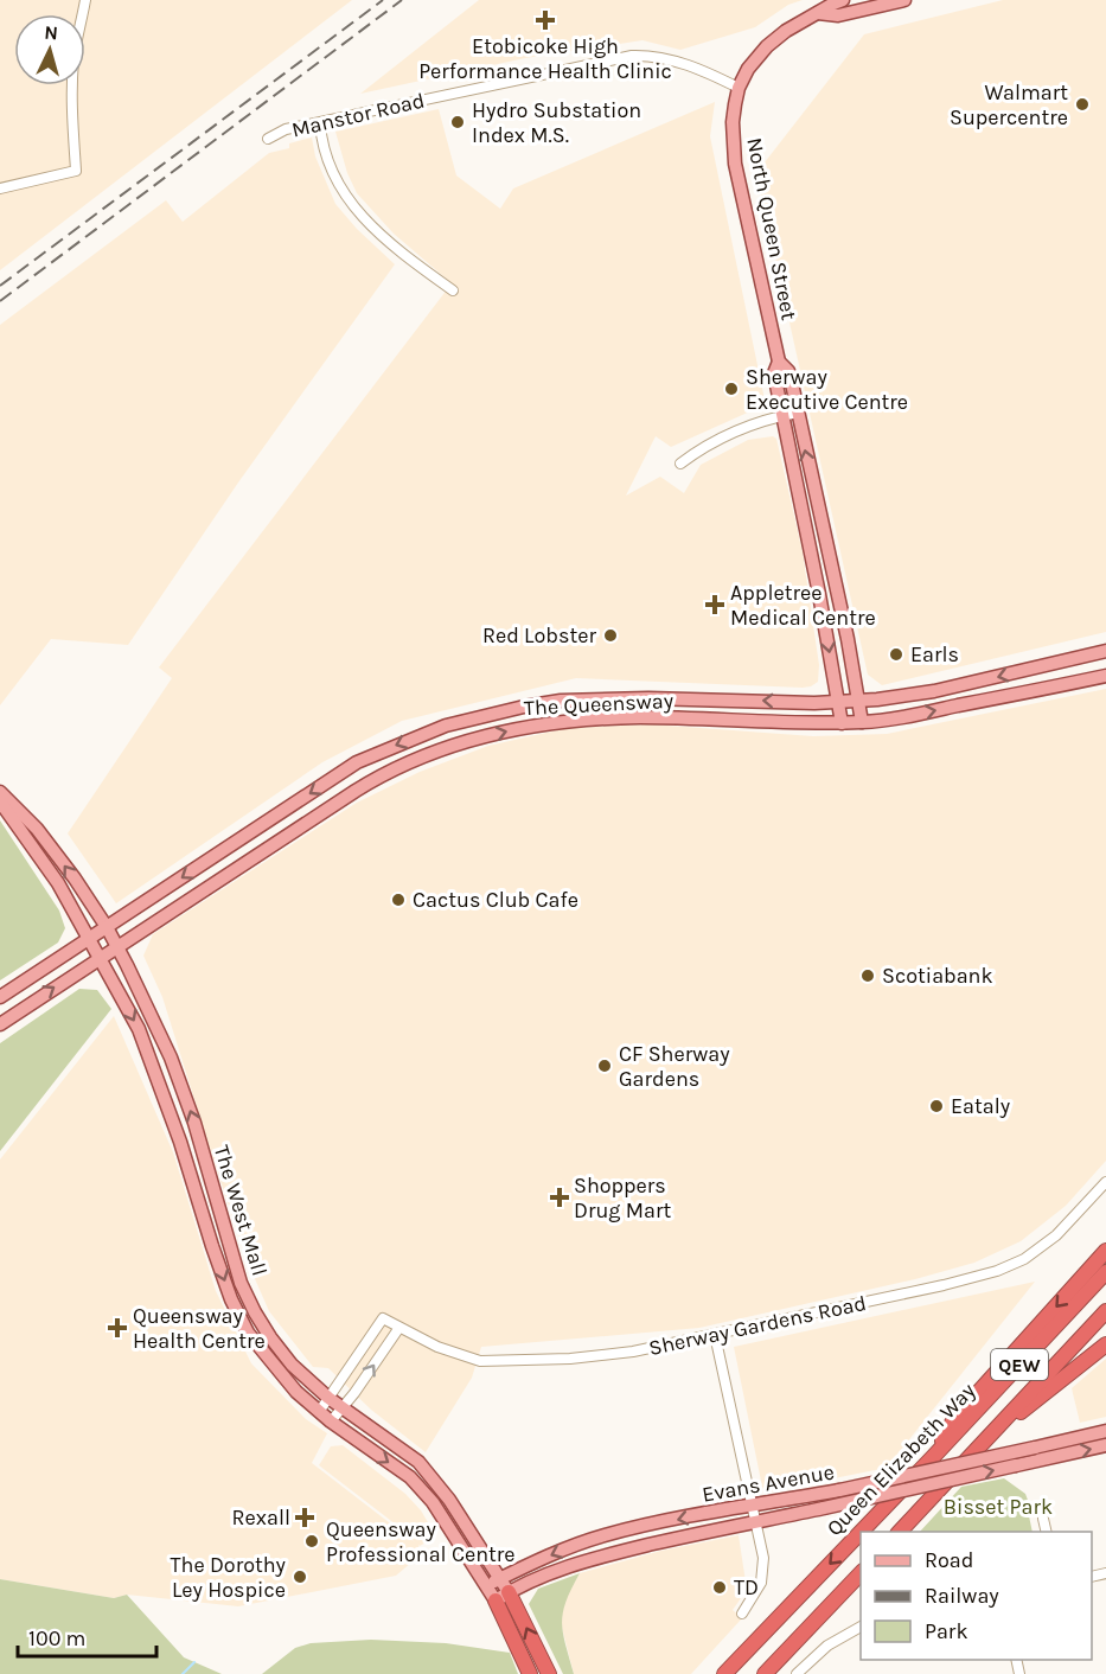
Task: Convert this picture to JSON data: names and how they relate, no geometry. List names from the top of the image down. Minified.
{"streets":{"highway":["QEW","Queen Elizabeth Way"],"main road":["North Queen Street","The Queensway","The West Mall","Evans Avenue"],"street":["Manstor Road","Sherway Gardens Road"]},"crossings":[["Manstor Road","North Queen Street"],["North Queen Street","The Queensway"],["The Queensway","The West Mall"],["The West Mall","Sherway Gardens Road"],["The West Mall","Evans Avenue"]],"parks":["Bisset Park"],"places":{"health":["Etobicoke High Performance Health Clinic","Appletree Medical Centre","Shoppers Drug Mart","Queensway Health Centre","Rexall"],"other":["Walmart Supercentre","Hydro Substation Index M.S.","Sherway Executive Centre","Red Lobster","Earls","Cactus Club Cafe","Scotiabank","CF Sherway Gardens","Eataly","Queensway Professional Centre","The Dorothy Ley Hospice","TD"]},"legend":["Road","Railway","Park"],"scale_bar":"100 m","north":"top"}
